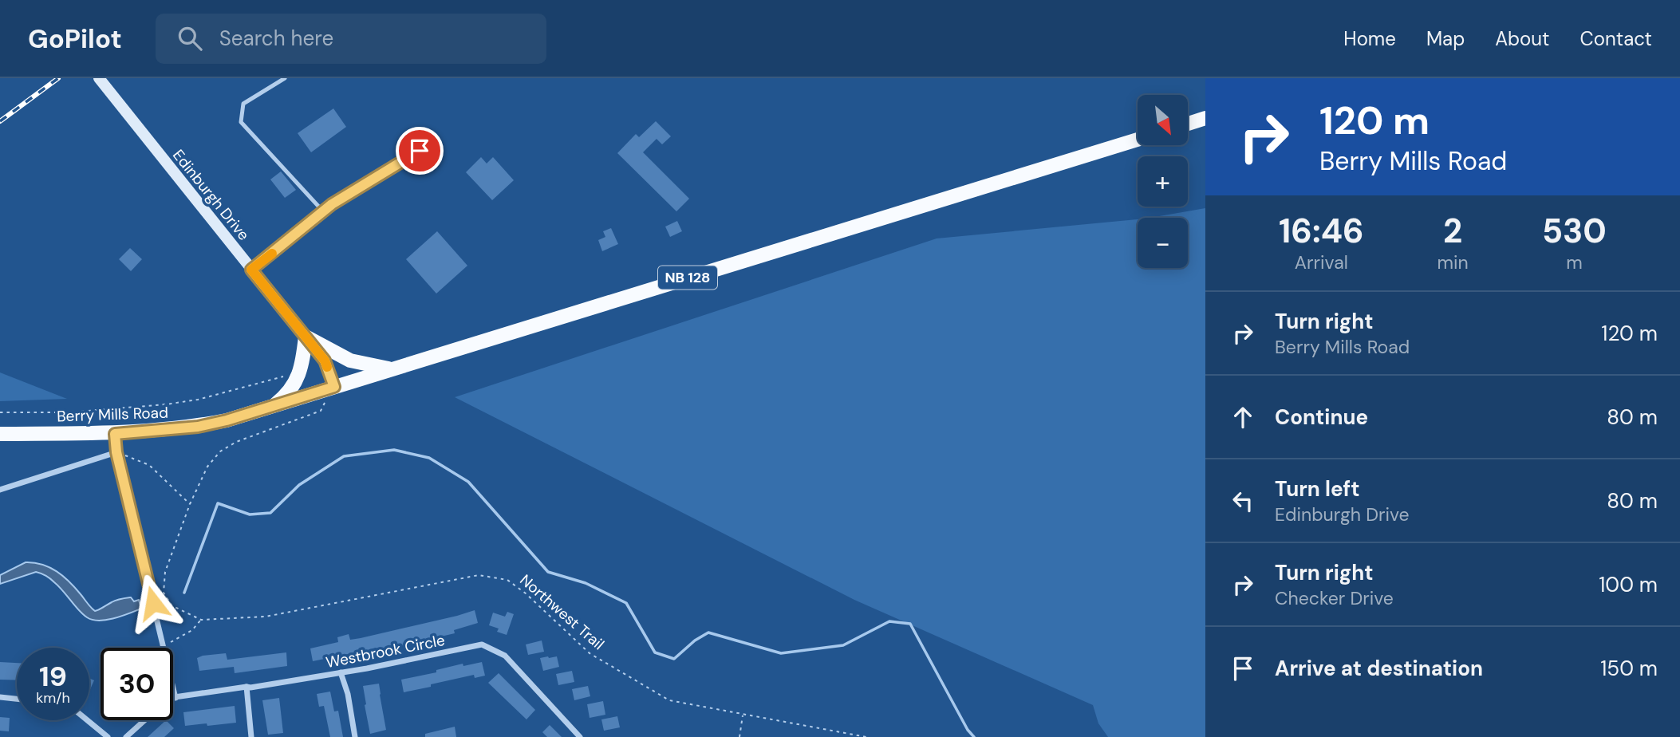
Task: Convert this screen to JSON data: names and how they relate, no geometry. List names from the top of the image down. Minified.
{"streets":{"main road":["NB 128","Berry Mills Road"],"street":["Edinburgh Drive","Westbrook Circle"],"path":["Northwest Trail"]},"crossings":[["Edinburgh Drive","NB 128"],["NB 128","Berry Mills Road"]],"north":"bottom right","page":{"header":"GoPilot","search":"Search here","nav":["Home","Map","About","Contact"],"turn":["120 m","Berry Mills Road"],"map_buttons":["+","−"],"eta":["16:46","Arrival","2","min","530","m"],"list":[{"name":"Turn right","note":"Berry Mills Road","value":"120 m"},{"name":"Continue","value":"80 m"},{"name":"Turn left","note":"Edinburgh Drive","value":"80 m"},{"name":"Turn right","note":"Checker Drive","value":"100 m"},{"name":"Arrive at destination","value":"150 m"}],"speed":"19 km/h","limit":"30"}}
